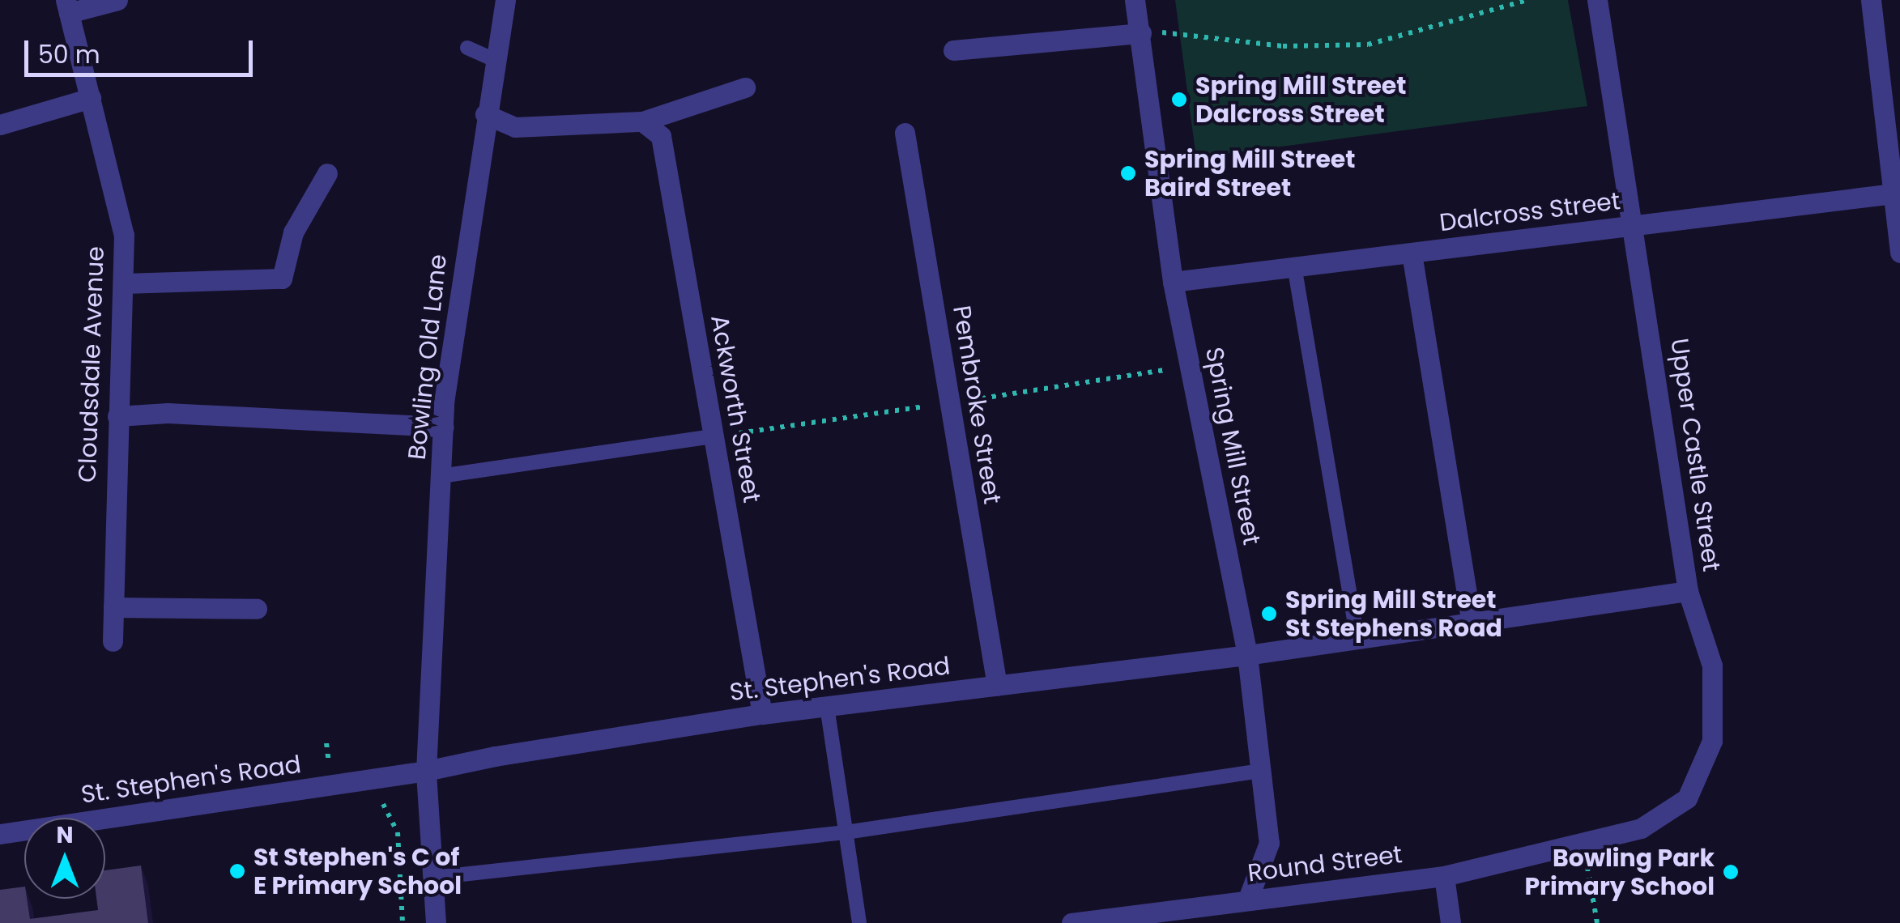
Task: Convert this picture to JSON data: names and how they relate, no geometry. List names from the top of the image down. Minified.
{"streets":{"street":["Dalcross Street","Bowling Old Lane","Cloudsdale Avenue","Pembroke Street","Ackworth Street","Spring Mill Street","Upper Castle Street","St. Stephen's Road","Round Street"]},"crossings":[["Dalcross Street","Spring Mill Street"],["Dalcross Street","Upper Castle Street"],["Bowling Old Lane","St. Stephen's Road"],["Pembroke Street","St. Stephen's Road"],["Ackworth Street","St. Stephen's Road"],["Spring Mill Street","St. Stephen's Road"],["Spring Mill Street","Round Street"],["Upper Castle Street","St. Stephen's Road"],["Upper Castle Street","Round Street"]],"places":["Spring Mill Street Dalcross Street","Spring Mill Street Baird Street","Spring Mill Street St Stephens Road","St Stephen's C of E Primary School","Bowling Park Primary School"],"scale_bar":"50 m","north":"top"}
